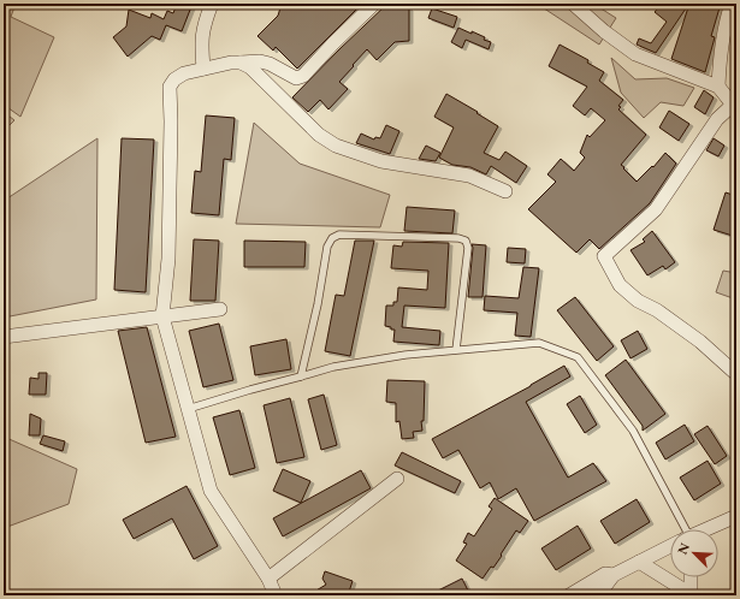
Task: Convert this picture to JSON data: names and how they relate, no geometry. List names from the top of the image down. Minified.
{"north":"top left"}
